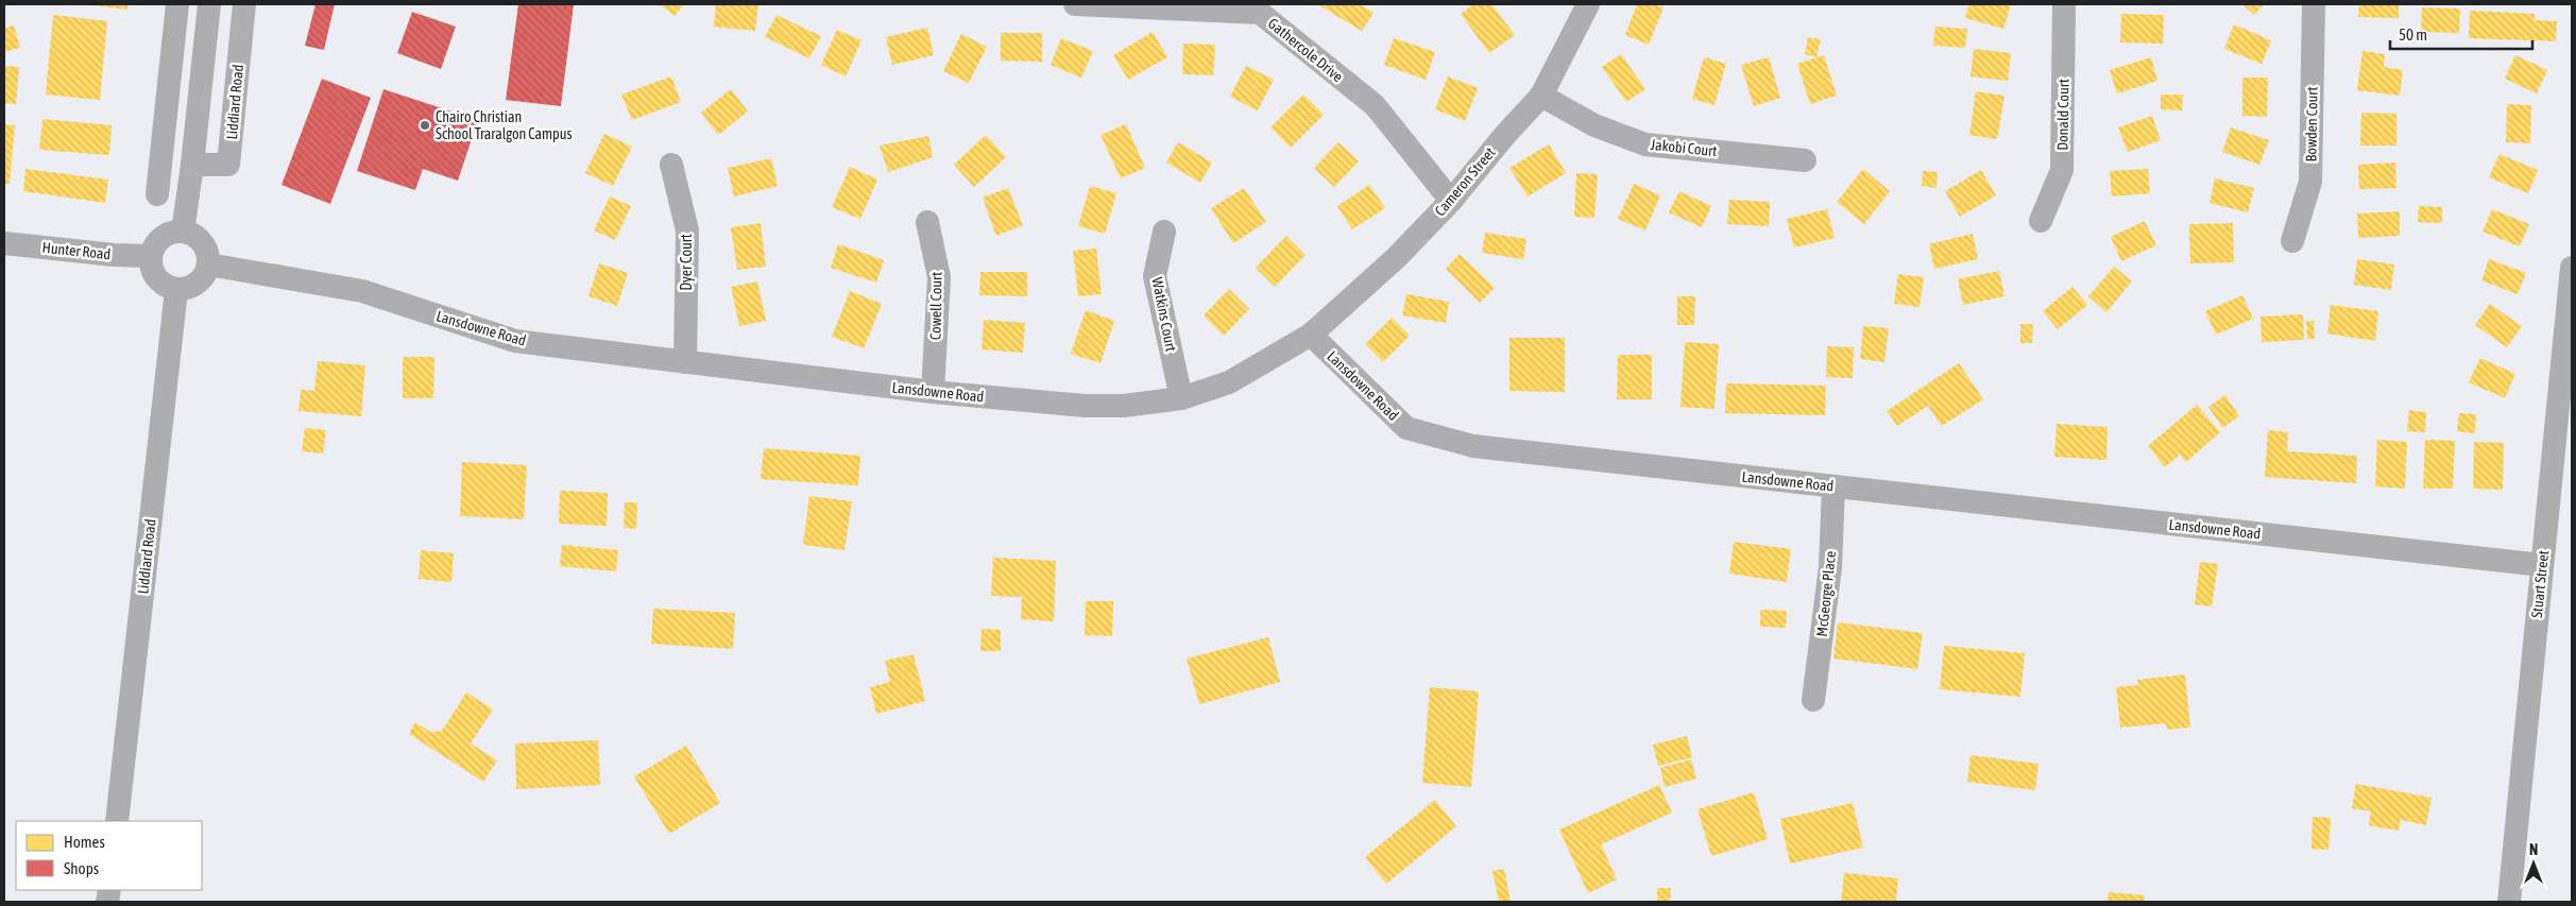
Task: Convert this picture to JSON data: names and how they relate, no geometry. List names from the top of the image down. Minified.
{"streets":{"street":["Gathercole Drive","Liddiard Road","Donald Court","Bowden Court","Jakobi Court","Cameron Street","Hunter Road","Dyer Court","Cowell Court","Watkins Court","Lansdowne Road","Stuart Street","McGeorge Place"]},"crossings":[["Gathercole Drive","Cameron Street"],["Liddiard Road","Hunter Road"],["Liddiard Road","Lansdowne Road"],["Jakobi Court","Cameron Street"],["Cameron Street","Lansdowne Road"],["Hunter Road","Lansdowne Road"],["Dyer Court","Lansdowne Road"],["Cowell Court","Lansdowne Road"],["Watkins Court","Lansdowne Road"],["Lansdowne Road","Stuart Street"],["Lansdowne Road","McGeorge Place"]],"places":["Chairo Christian School Traralgon Campus"],"legend":["Homes","Shops"],"scale_bar":"50 m","north":"top"}
